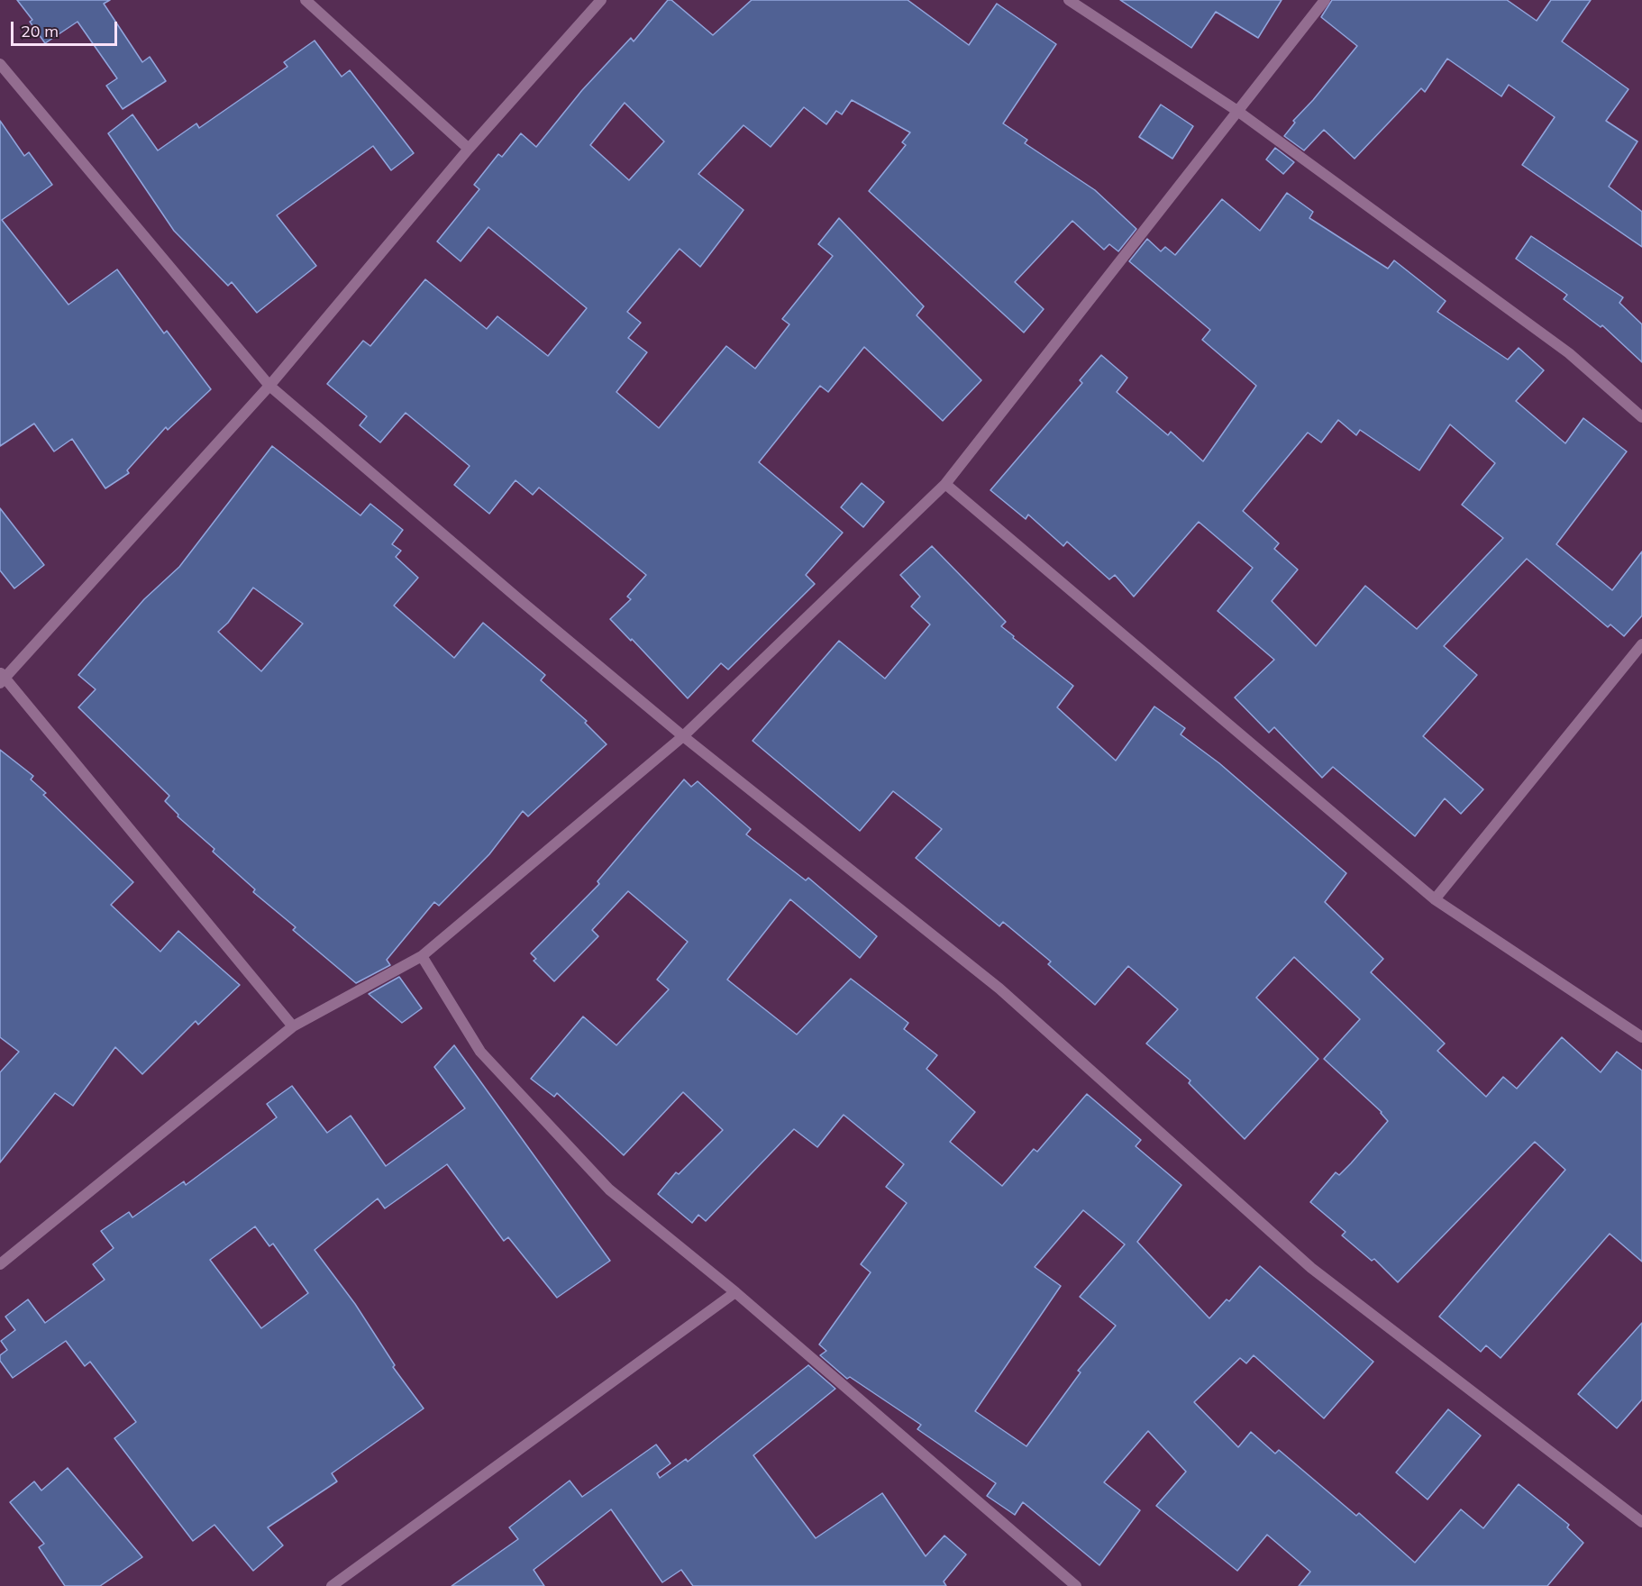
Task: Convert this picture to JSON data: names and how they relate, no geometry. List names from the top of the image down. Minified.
{"scale_bar":"20 m"}
